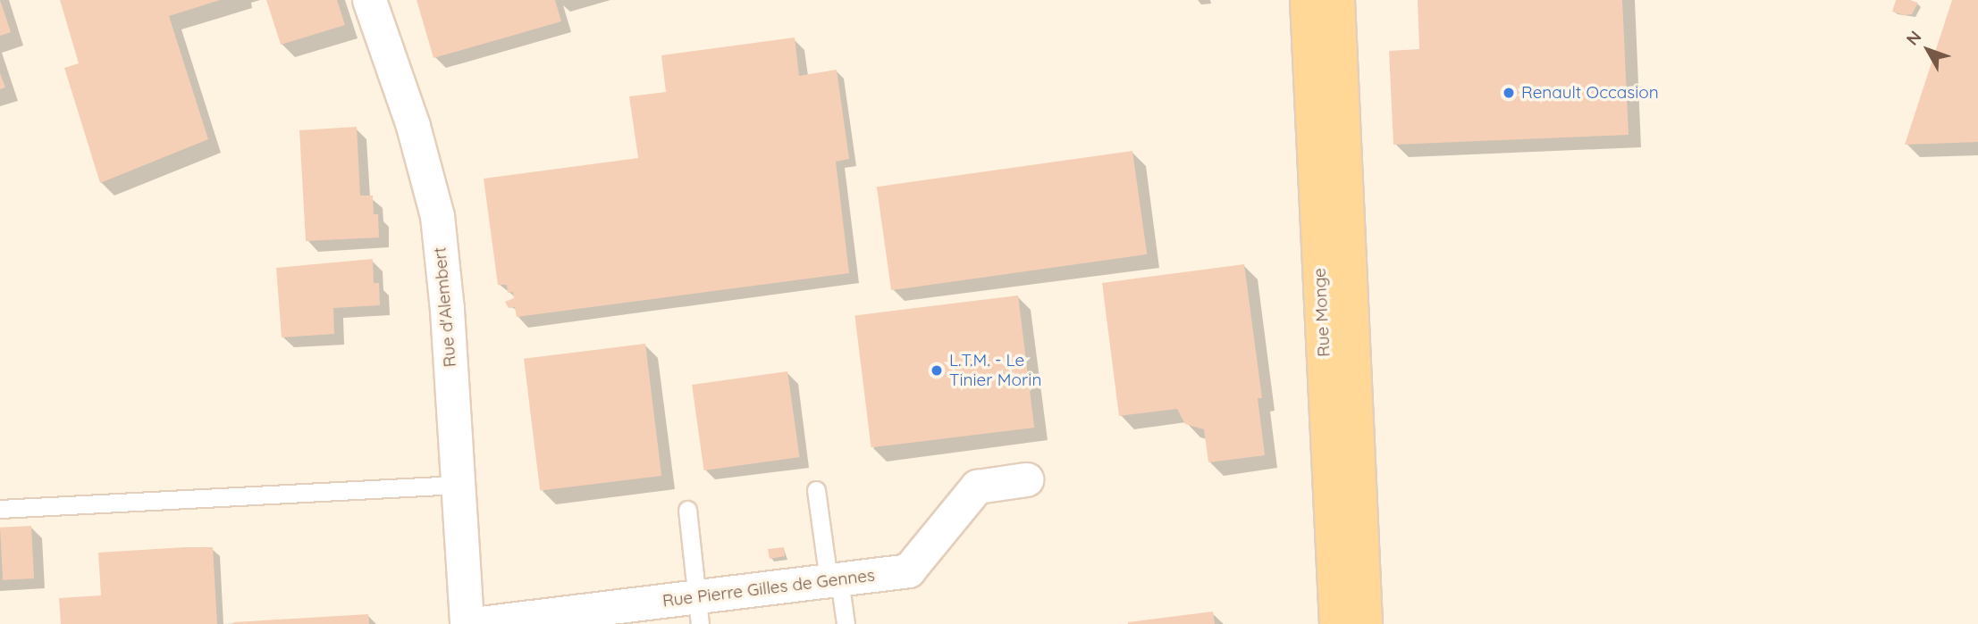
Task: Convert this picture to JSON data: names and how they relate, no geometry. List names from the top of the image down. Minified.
{"streets":{"main road":["Rue Monge"],"street":["Rue d'Alembert","Rue Pierre Gilles de Gennes"]},"places":["Renault Occasion","L.T.M. - Le Tinier Morin"],"north":"top left"}
